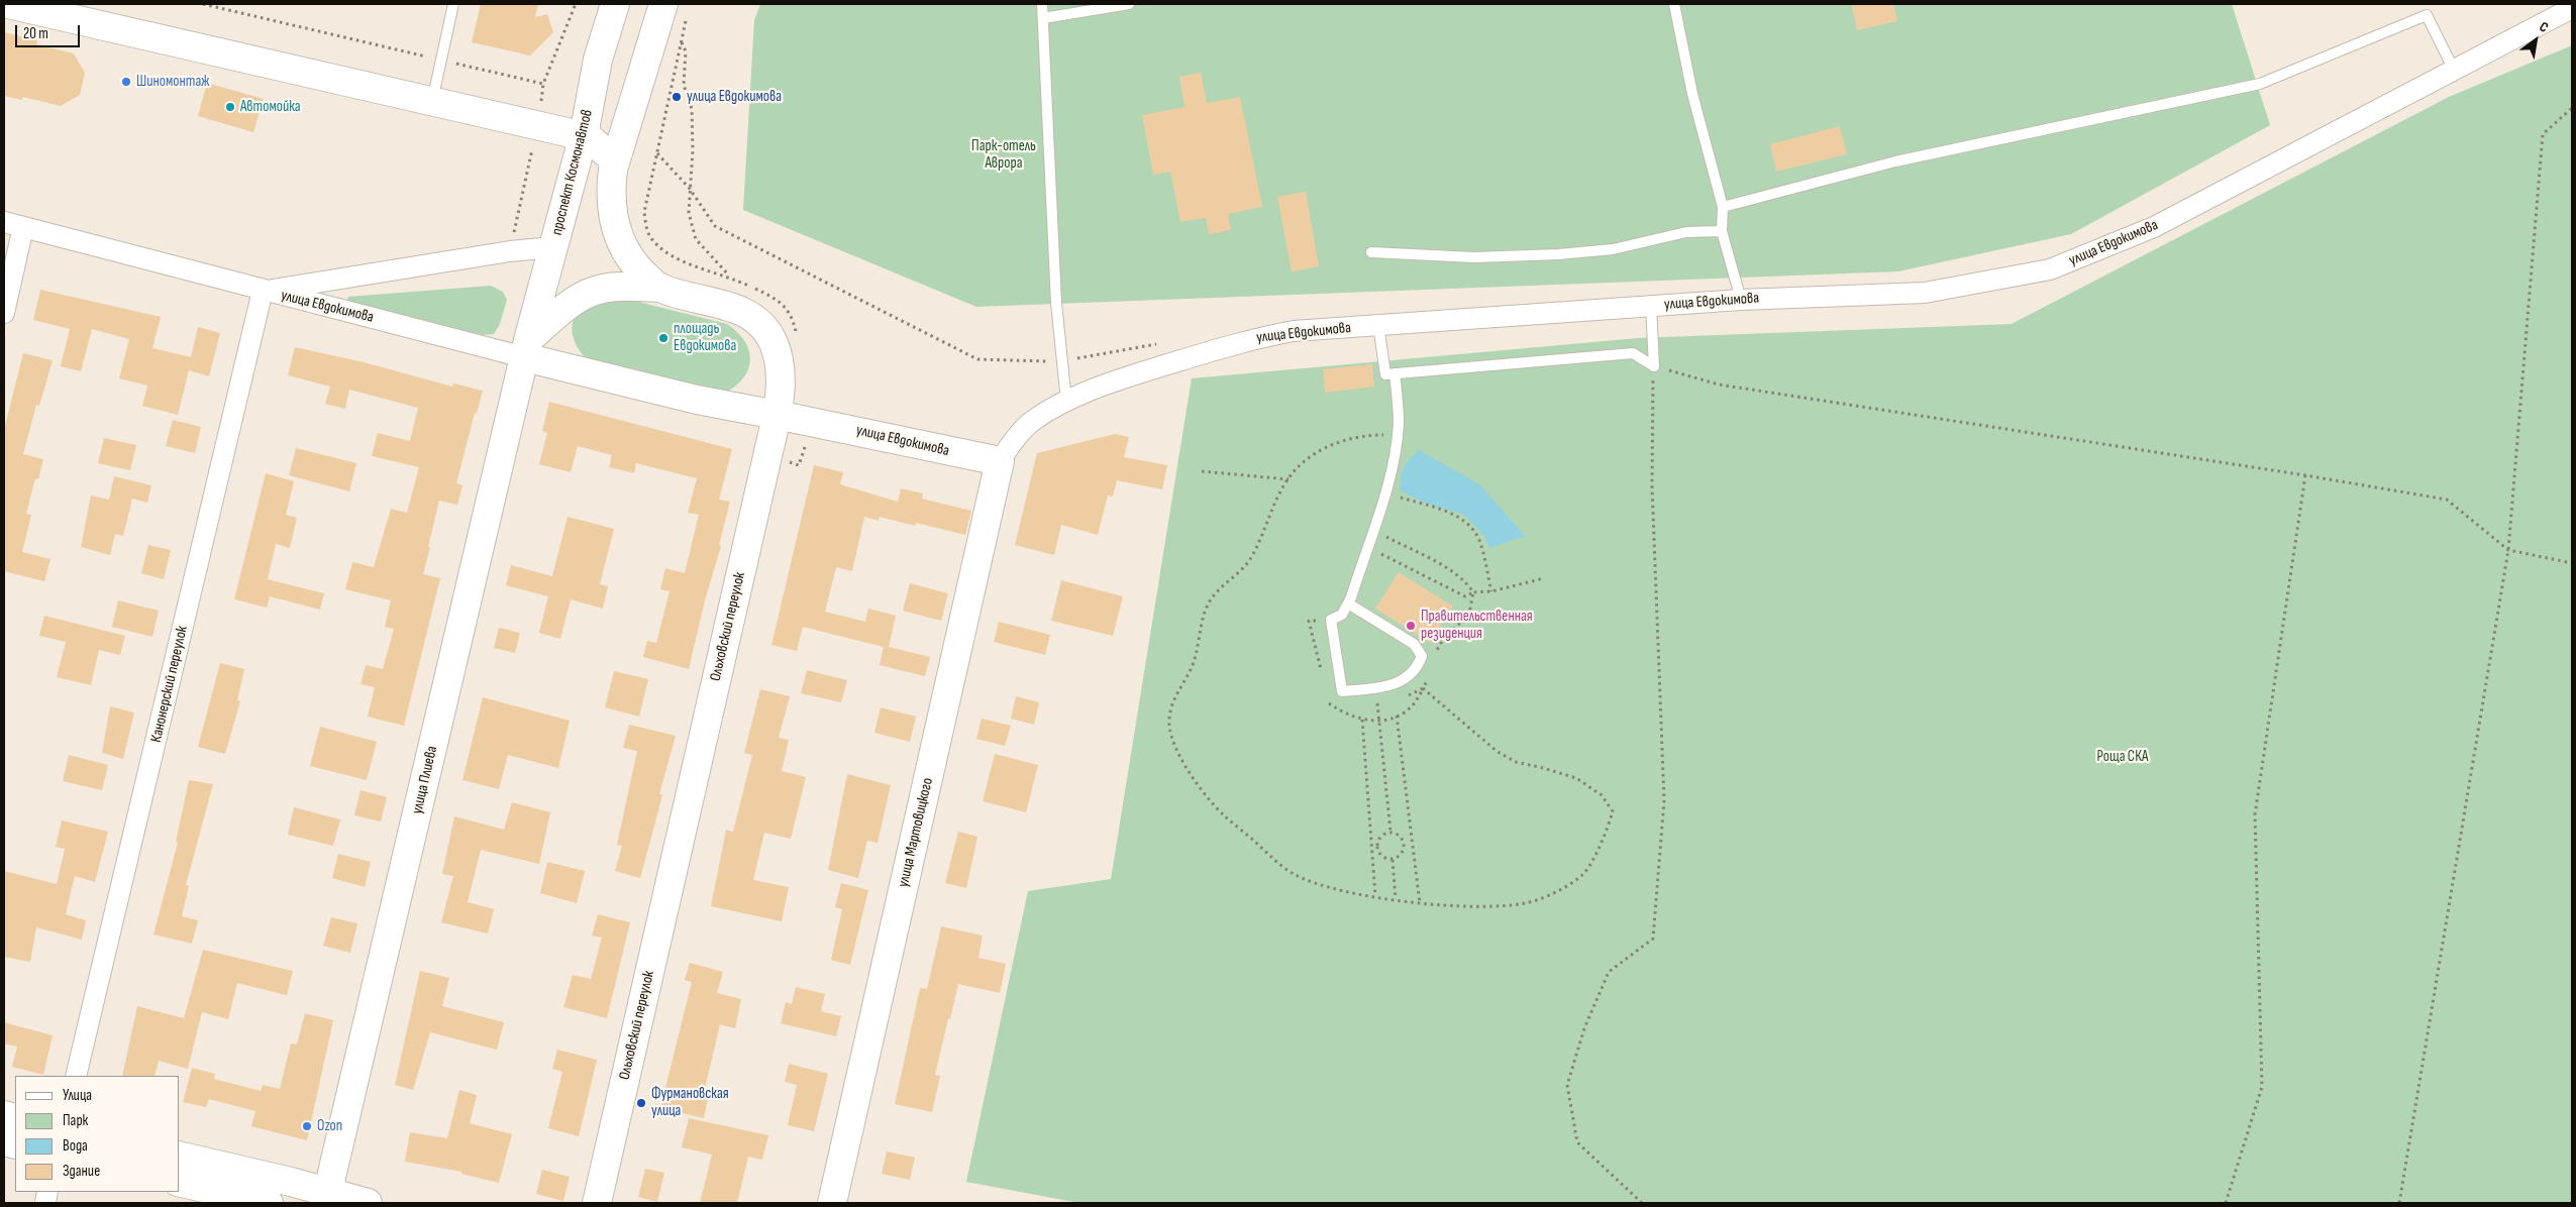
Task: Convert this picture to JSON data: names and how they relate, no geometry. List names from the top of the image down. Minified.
{"streets":{"main road":["проспект Космонавтов","улица Евдокимова","Ольховский переулок","улица Плиева","улица Мартовицкого"],"street":["Канонерский переулок"]},"crossings":[["проспект Космонавтов","улица Евдокимова"],["проспект Космонавтов","улица Плиева"],["улица Евдокимова","Ольховский переулок"],["улица Евдокимова","Канонерский переулок"],["улица Евдокимова","улица Плиева"],["улица Евдокимова","улица Мартовицкого"]],"parks":["Парк-отель Аврора","Роща СКА"],"places":["Шиномонтаж","улица Евдокимова","Автомойка","площадь Евдокимова","Правительственная резиденция","Фурмановская улица","Ozon"],"legend":["Улица","Парк","Вода","Здание"],"scale_bar":"20 m","north":"top right"}
